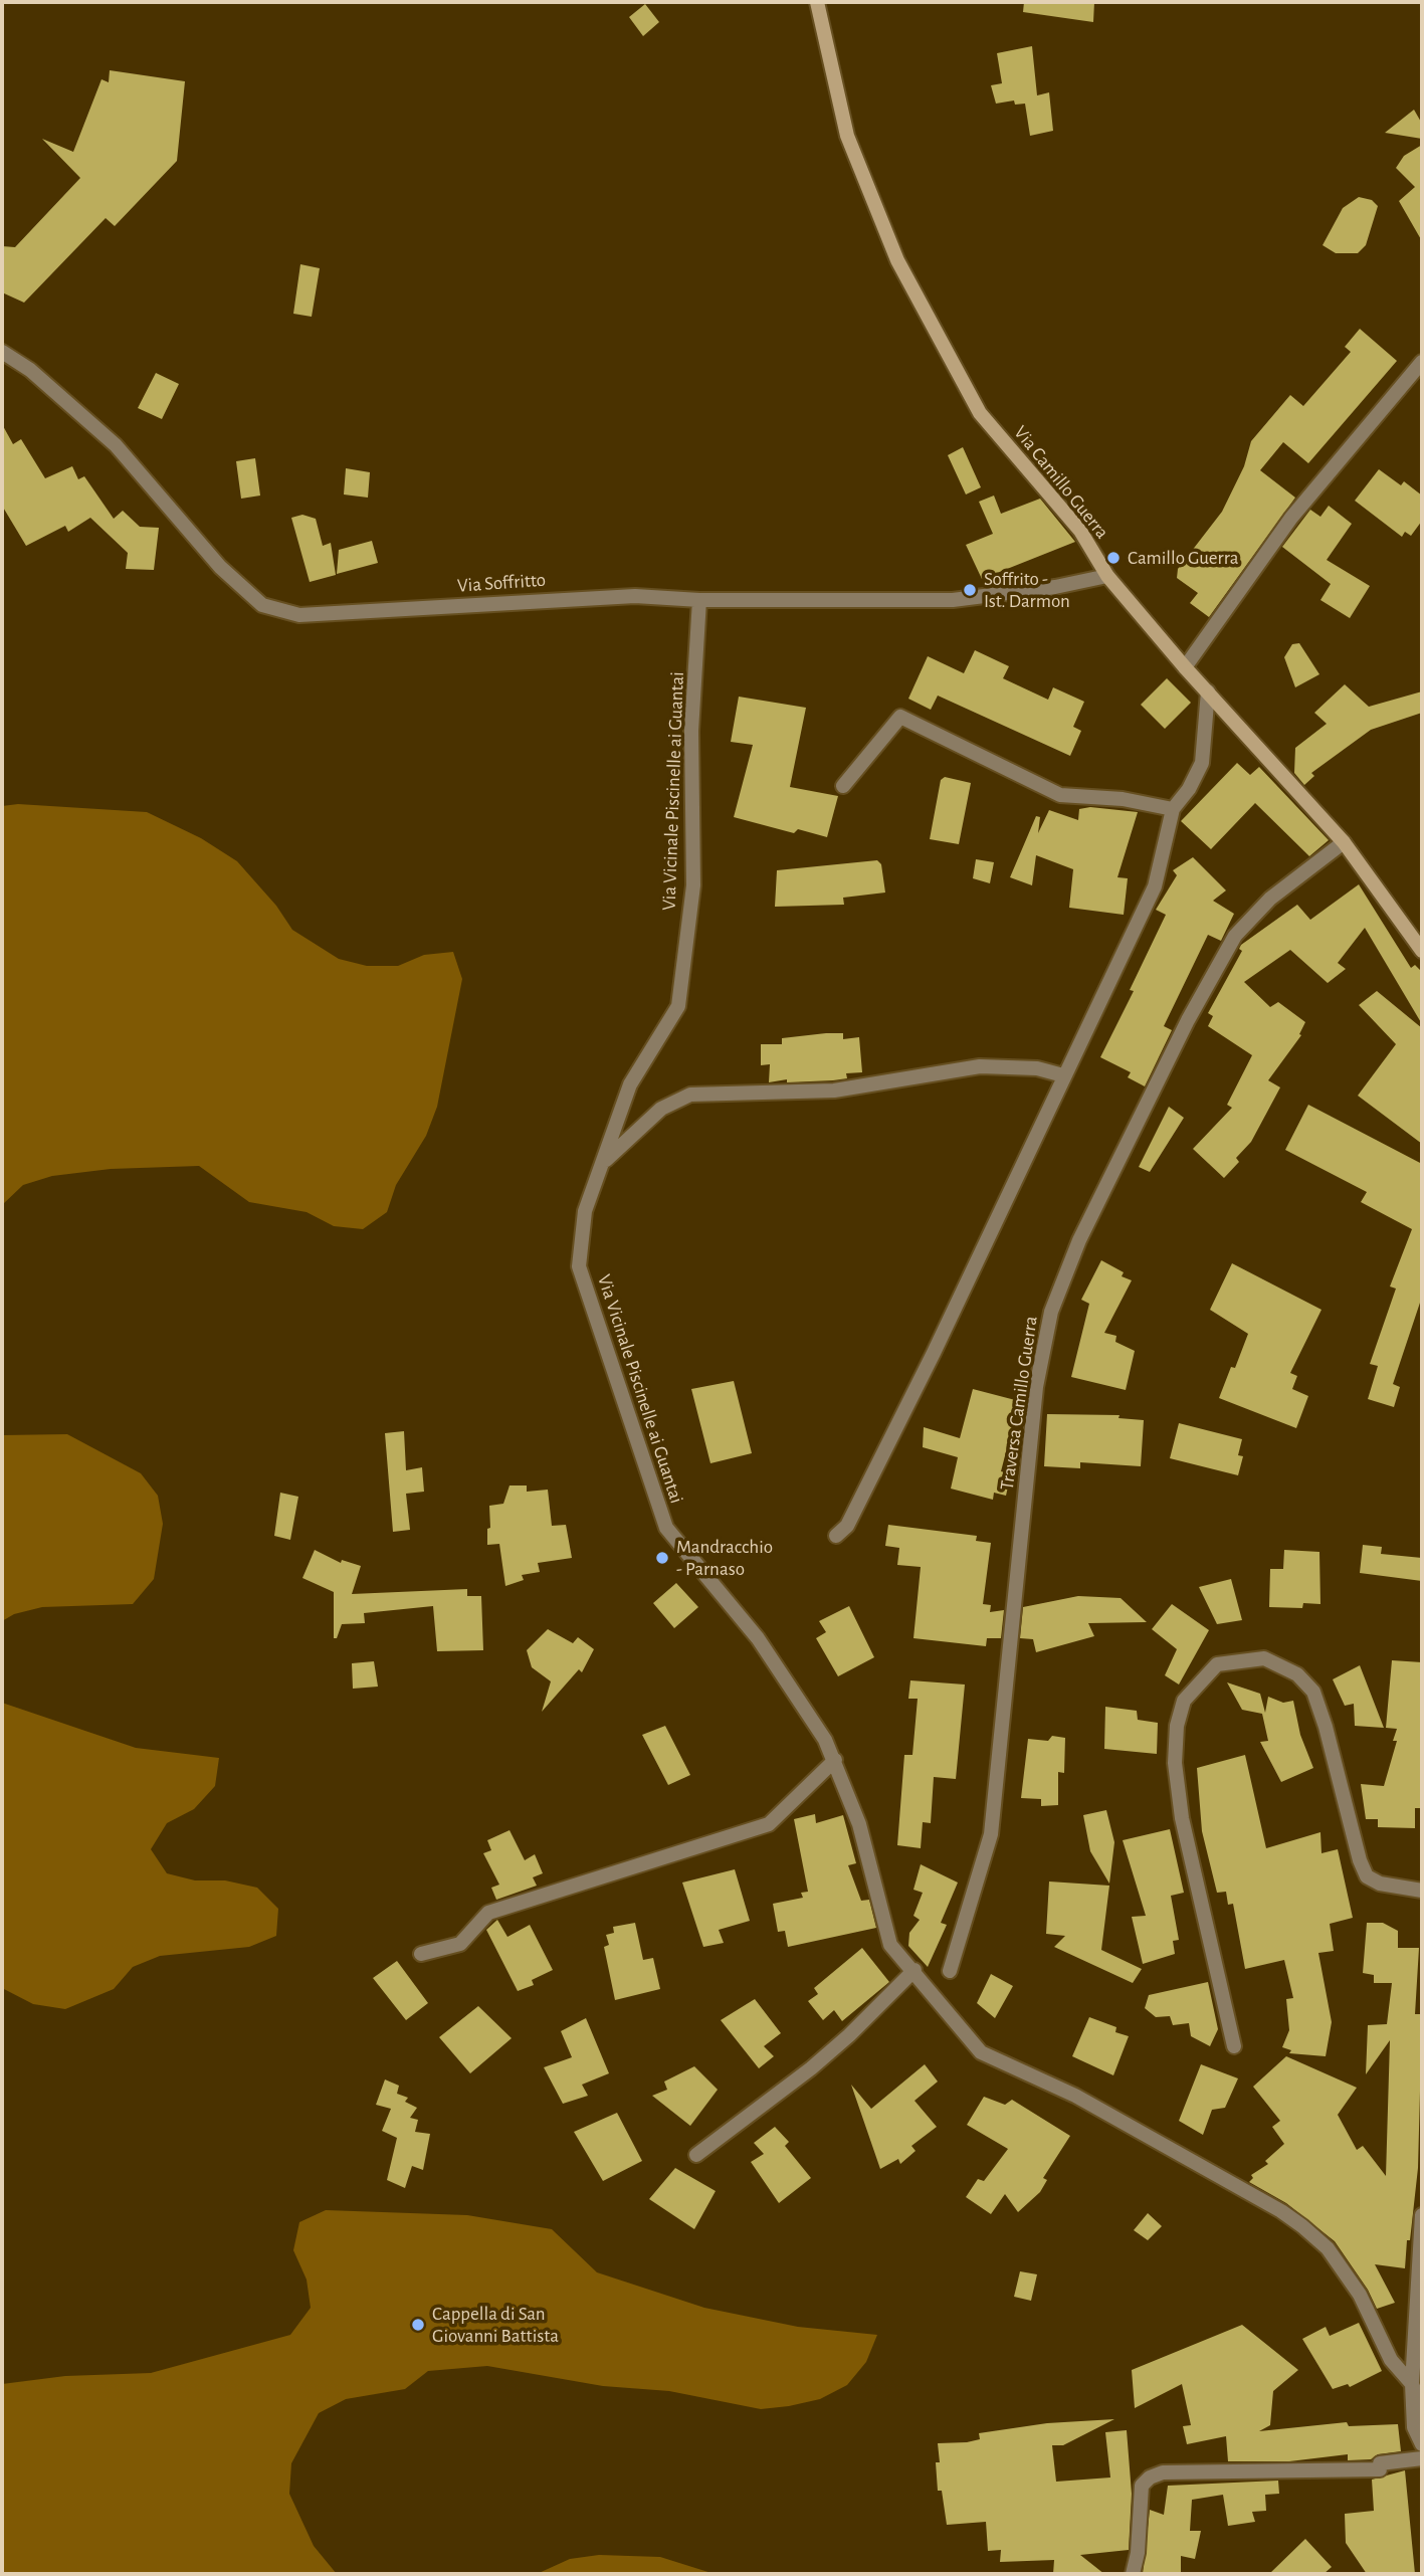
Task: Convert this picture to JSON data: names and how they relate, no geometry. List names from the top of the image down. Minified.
{"streets":{"street":["Via Camillo Guerra","Via Soffritto","Via Vicinale Piscinelle ai Guantai","Traversa Camillo Guerra"]},"crossings":[["Via Camillo Guerra","Via Soffritto"],["Via Camillo Guerra","Traversa Camillo Guerra"],["Via Soffritto","Via Vicinale Piscinelle ai Guantai"]],"places":["Camillo Guerra","Soffrito - Ist. Darmon","Mandracchio - Parnaso","Cappella di San Giovanni Battista"]}
